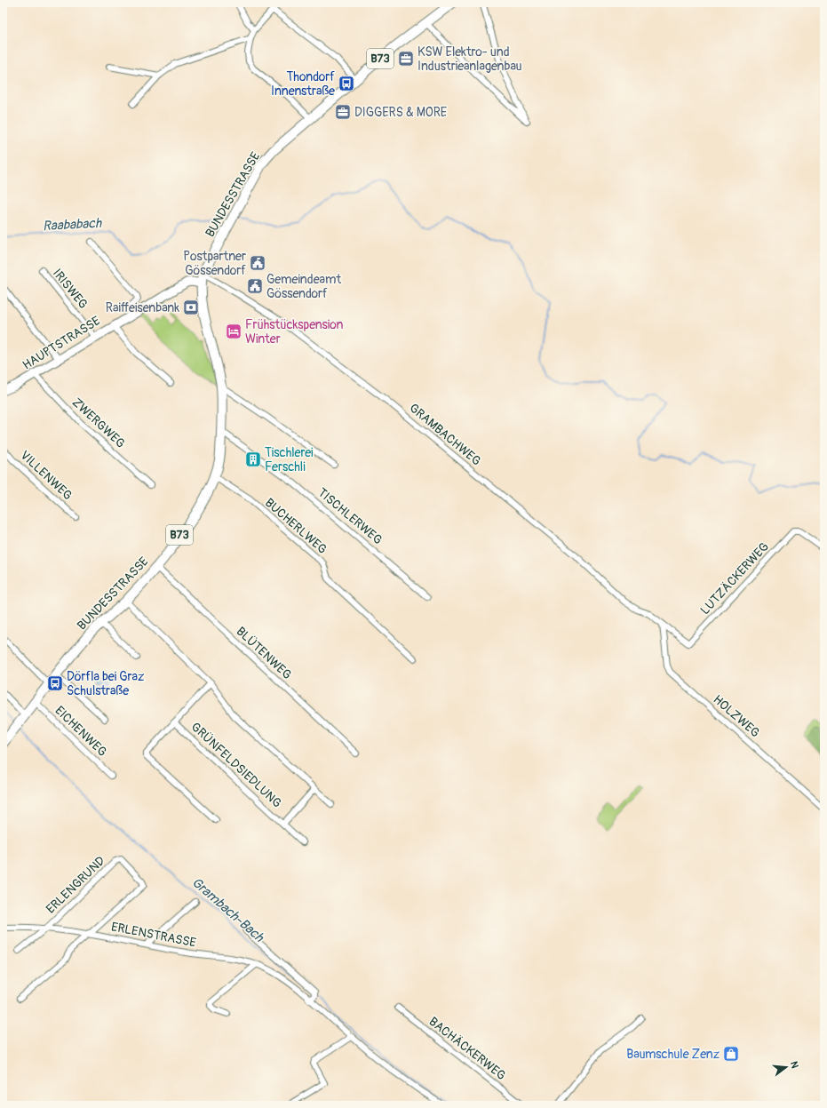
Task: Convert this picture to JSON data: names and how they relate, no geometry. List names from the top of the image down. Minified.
{"streets":{"main road":["B73","BUNDESSTRASSE","HAUPTSTRASSE"],"street":["IRISWEG","ZWERGWEG","GRAMBACHWEG","VILLENWEG","TISCHLERWEG","BUCHERLWEG","LUTZÄCKERWEG","BLÜTENWEG","HOLZWEG","EICHENWEG","GRÜNFELDSIEDLUNG","ERLENGRUND","ERLENSTRASSE","BACHÄCKERWEG"]},"crossings":[["BUNDESSTRASSE","HAUPTSTRASSE"],["BUNDESSTRASSE","GRAMBACHWEG"],["BUNDESSTRASSE","TISCHLERWEG"],["BUNDESSTRASSE","BUCHERLWEG"],["BUNDESSTRASSE","BLÜTENWEG"],["BUNDESSTRASSE","EICHENWEG"],["IRISWEG","HAUPTSTRASSE"],["HAUPTSTRASSE","ZWERGWEG"],["GRAMBACHWEG","LUTZÄCKERWEG"],["GRAMBACHWEG","HOLZWEG"],["LUTZÄCKERWEG","HOLZWEG"],["ERLENGRUND","ERLENSTRASSE"]],"water":["Raababach","Grambach-Bach"],"places":{"office":["KSW Elektro- und Industrieanlagenbau","DIGGERS & MORE"],"bus stop":["Thondorf Innenstraße","Dörfla bei Graz Schulstraße"],"public building":["Postpartner Gössendorf","Gemeindeamt Gössendorf"],"bank":["Raiffeisenbank"],"hotel":["Frühstückspension Winter"],"building":["Tischlerei Ferschli"],"shop":["Baumschule Zenz"]},"north":"right"}
